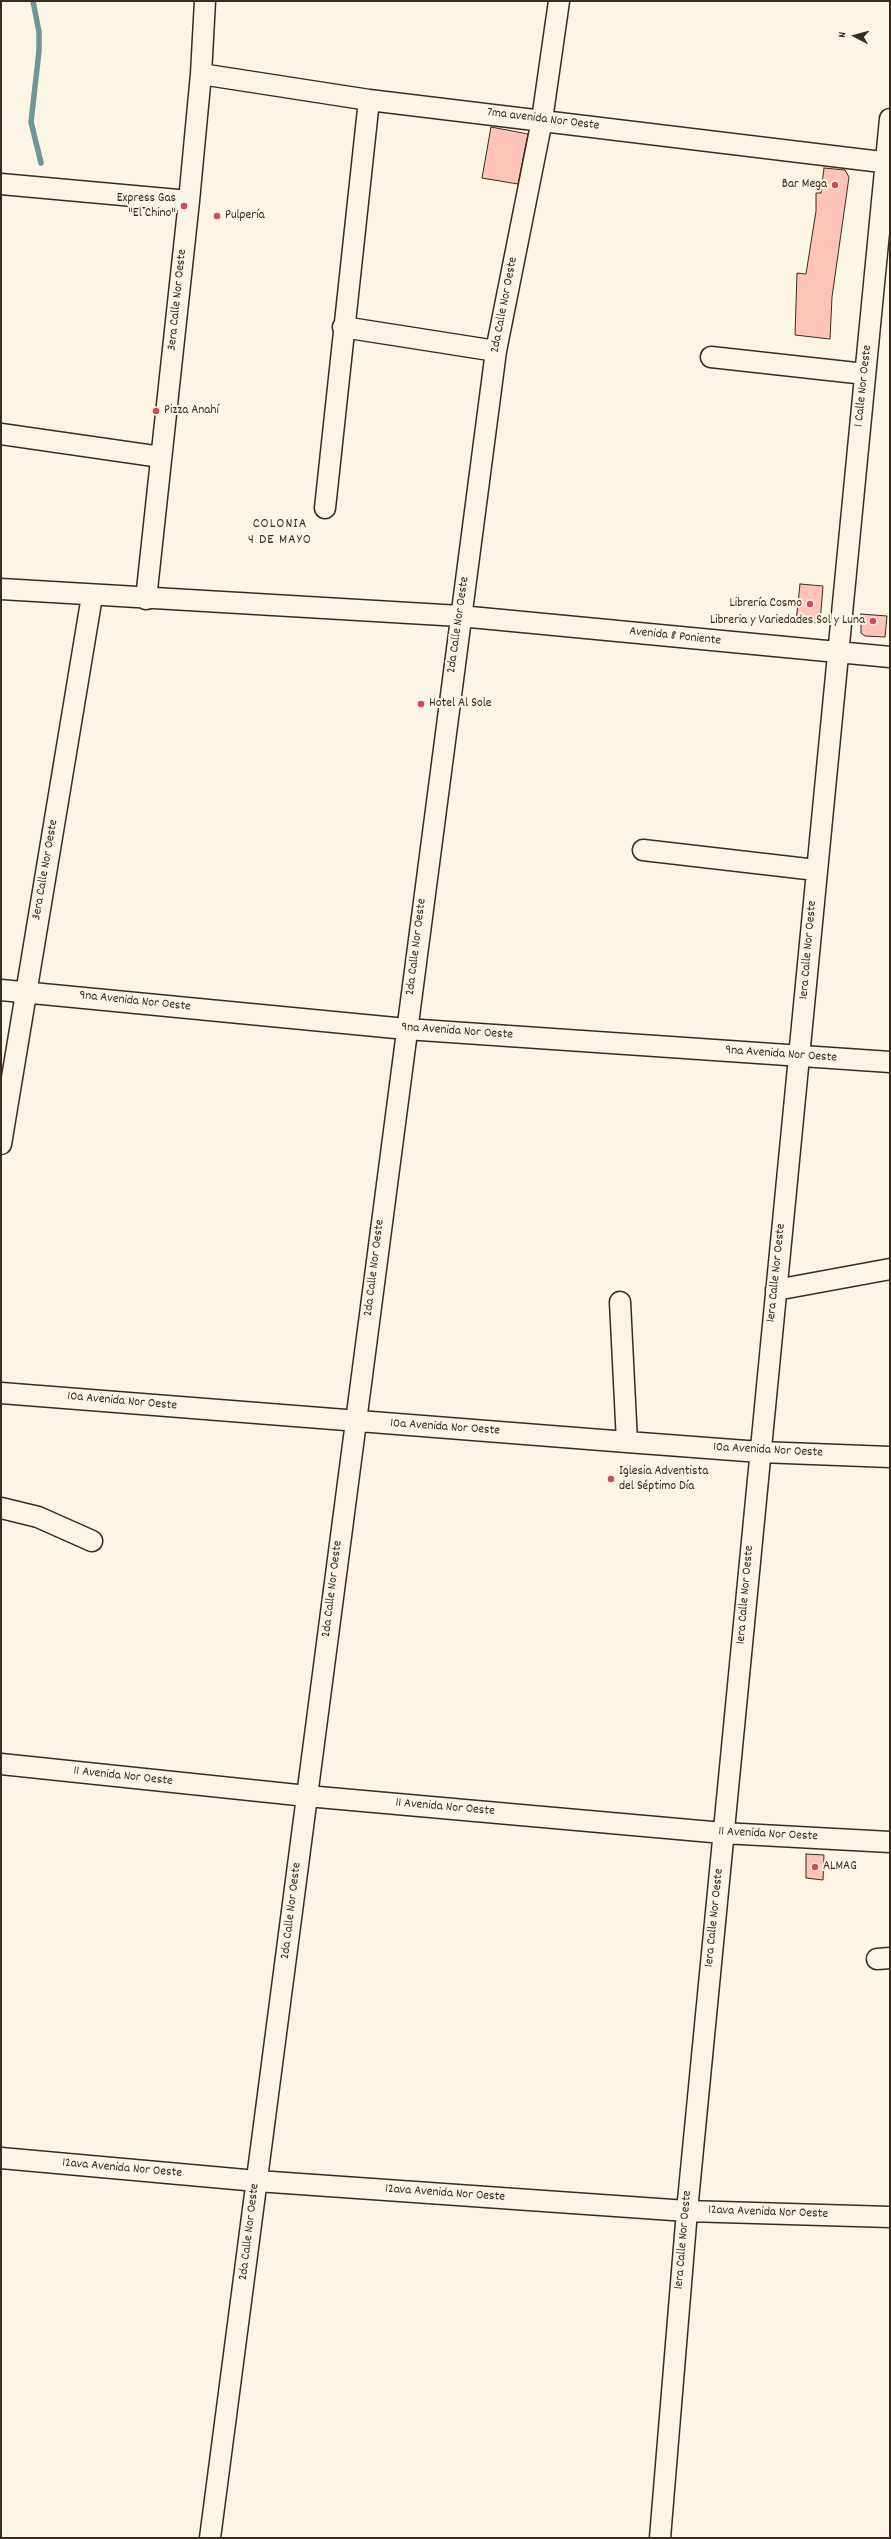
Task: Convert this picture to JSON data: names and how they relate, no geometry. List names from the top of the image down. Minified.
{"streets":{"street":["7ma avenida Nor Oeste","3era Calle Nor Oeste","2da Calle Nor Oeste","1 Calle Nor Oeste","Avenida 8 Poniente","1era Calle Nor Oeste","9na Avenida Nor Oeste","10a Avenida Nor Oeste","11 Avenida Nor Oeste","12ava Avenida Nor Oeste"]},"crossings":[["7ma avenida Nor Oeste","3era Calle Nor Oeste"],["7ma avenida Nor Oeste","2da Calle Nor Oeste"],["7ma avenida Nor Oeste","1 Calle Nor Oeste"],["3era Calle Nor Oeste","Avenida 8 Poniente"],["3era Calle Nor Oeste","9na Avenida Nor Oeste"],["2da Calle Nor Oeste","Avenida 8 Poniente"],["2da Calle Nor Oeste","9na Avenida Nor Oeste"],["2da Calle Nor Oeste","10a Avenida Nor Oeste"],["2da Calle Nor Oeste","11 Avenida Nor Oeste"],["2da Calle Nor Oeste","12ava Avenida Nor Oeste"],["1 Calle Nor Oeste","Avenida 8 Poniente"],["1 Calle Nor Oeste","1era Calle Nor Oeste"],["Avenida 8 Poniente","1era Calle Nor Oeste"],["1era Calle Nor Oeste","9na Avenida Nor Oeste"],["1era Calle Nor Oeste","10a Avenida Nor Oeste"],["1era Calle Nor Oeste","11 Avenida Nor Oeste"],["1era Calle Nor Oeste","12ava Avenida Nor Oeste"]],"districts":["COLONIA 4 DE MAYO"],"places":["Bar Mega","Express Gas \"El Chino\"","Pulpería","Pizza Anahí","Librería Cosmo","Libreria y Variedades Sol y Luna","Hotel Al Sole","Iglesia Adventista del Séptimo Día","ALMAG"],"north":"left"}
